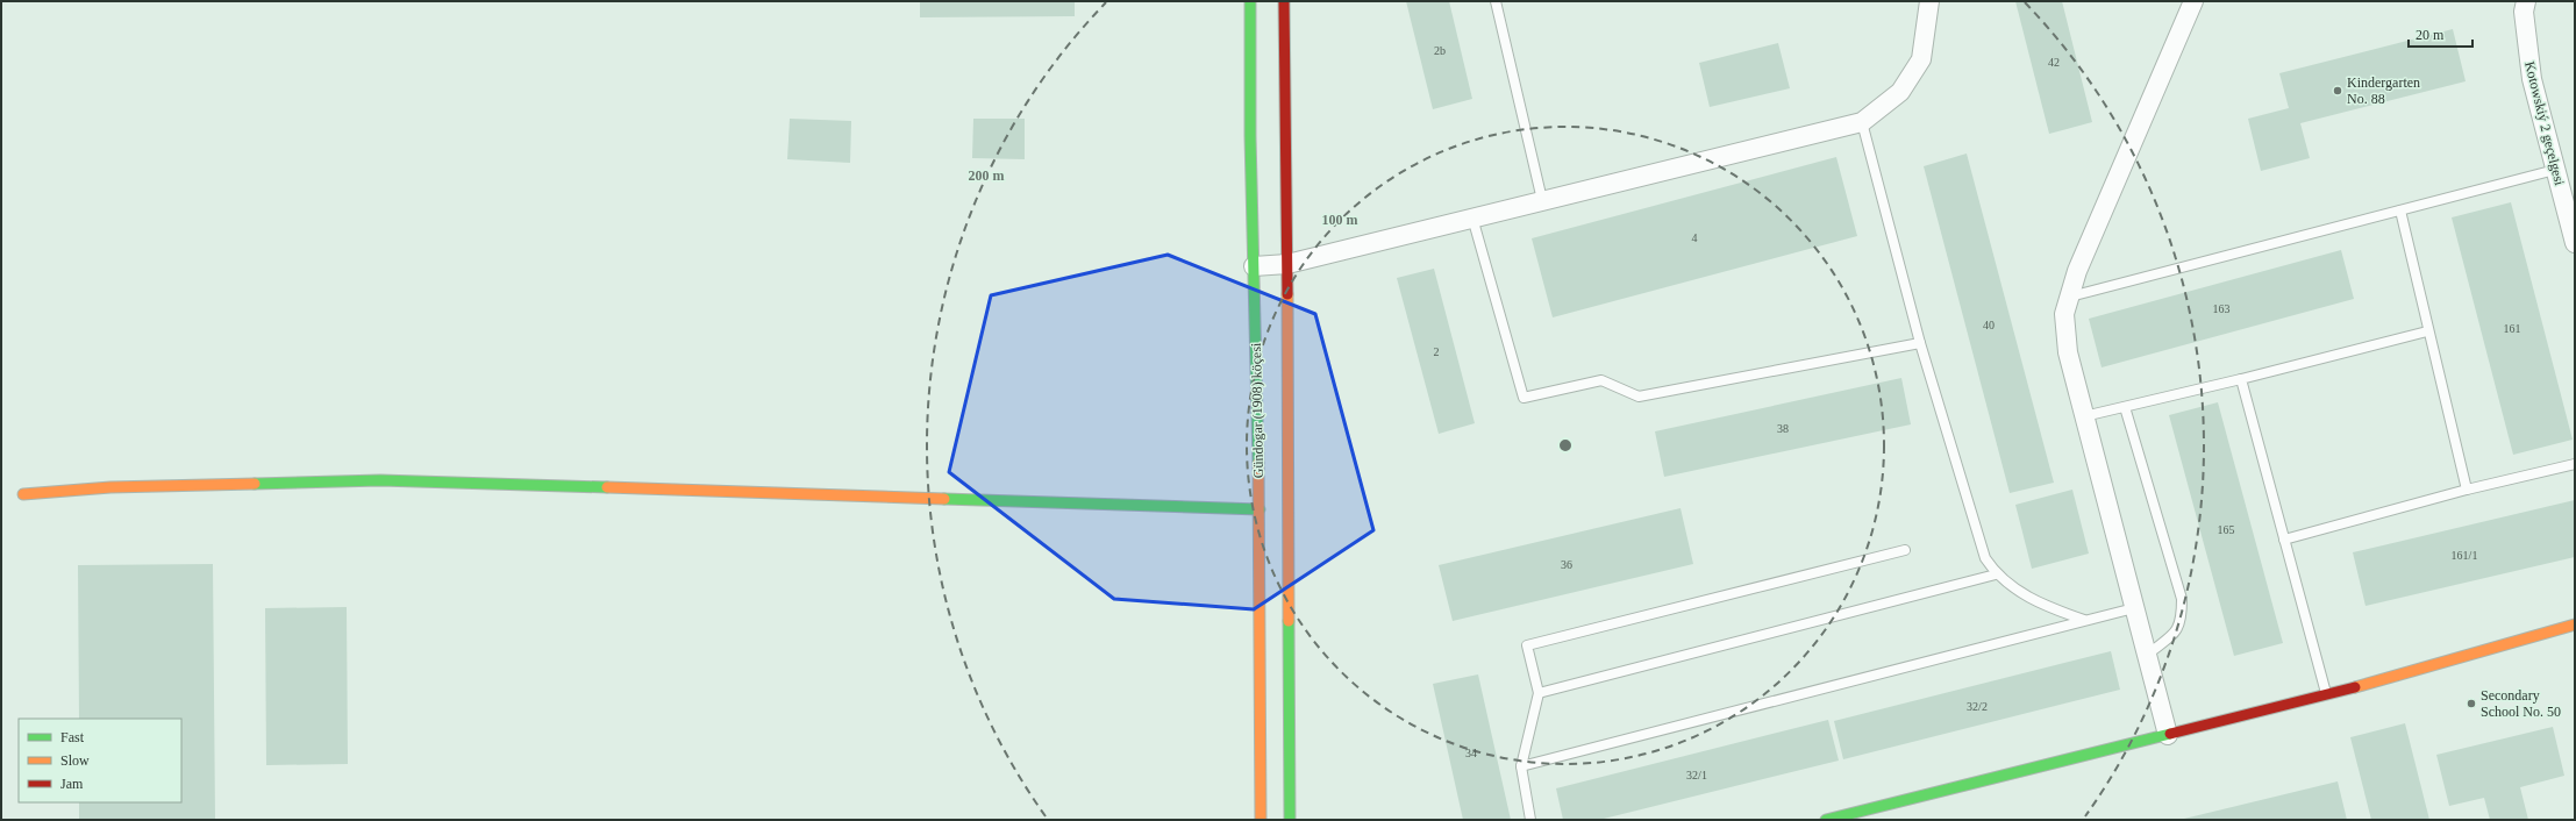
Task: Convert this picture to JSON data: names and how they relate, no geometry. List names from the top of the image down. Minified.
{"streets":{"street":["Kotowskiý 2 geçelgesi","Gündogar (1908) köçesi"]},"places":["Kindergarten No. 88","Secondary School No. 50"],"house_numbers":["2b","42","4","163","40","161","2","38","165","161/1","36","32/2","34","32/1"],"legend":["Fast","Slow","Jam"],"scale_bar":"20 m","rings":["200 m","100 m"]}
